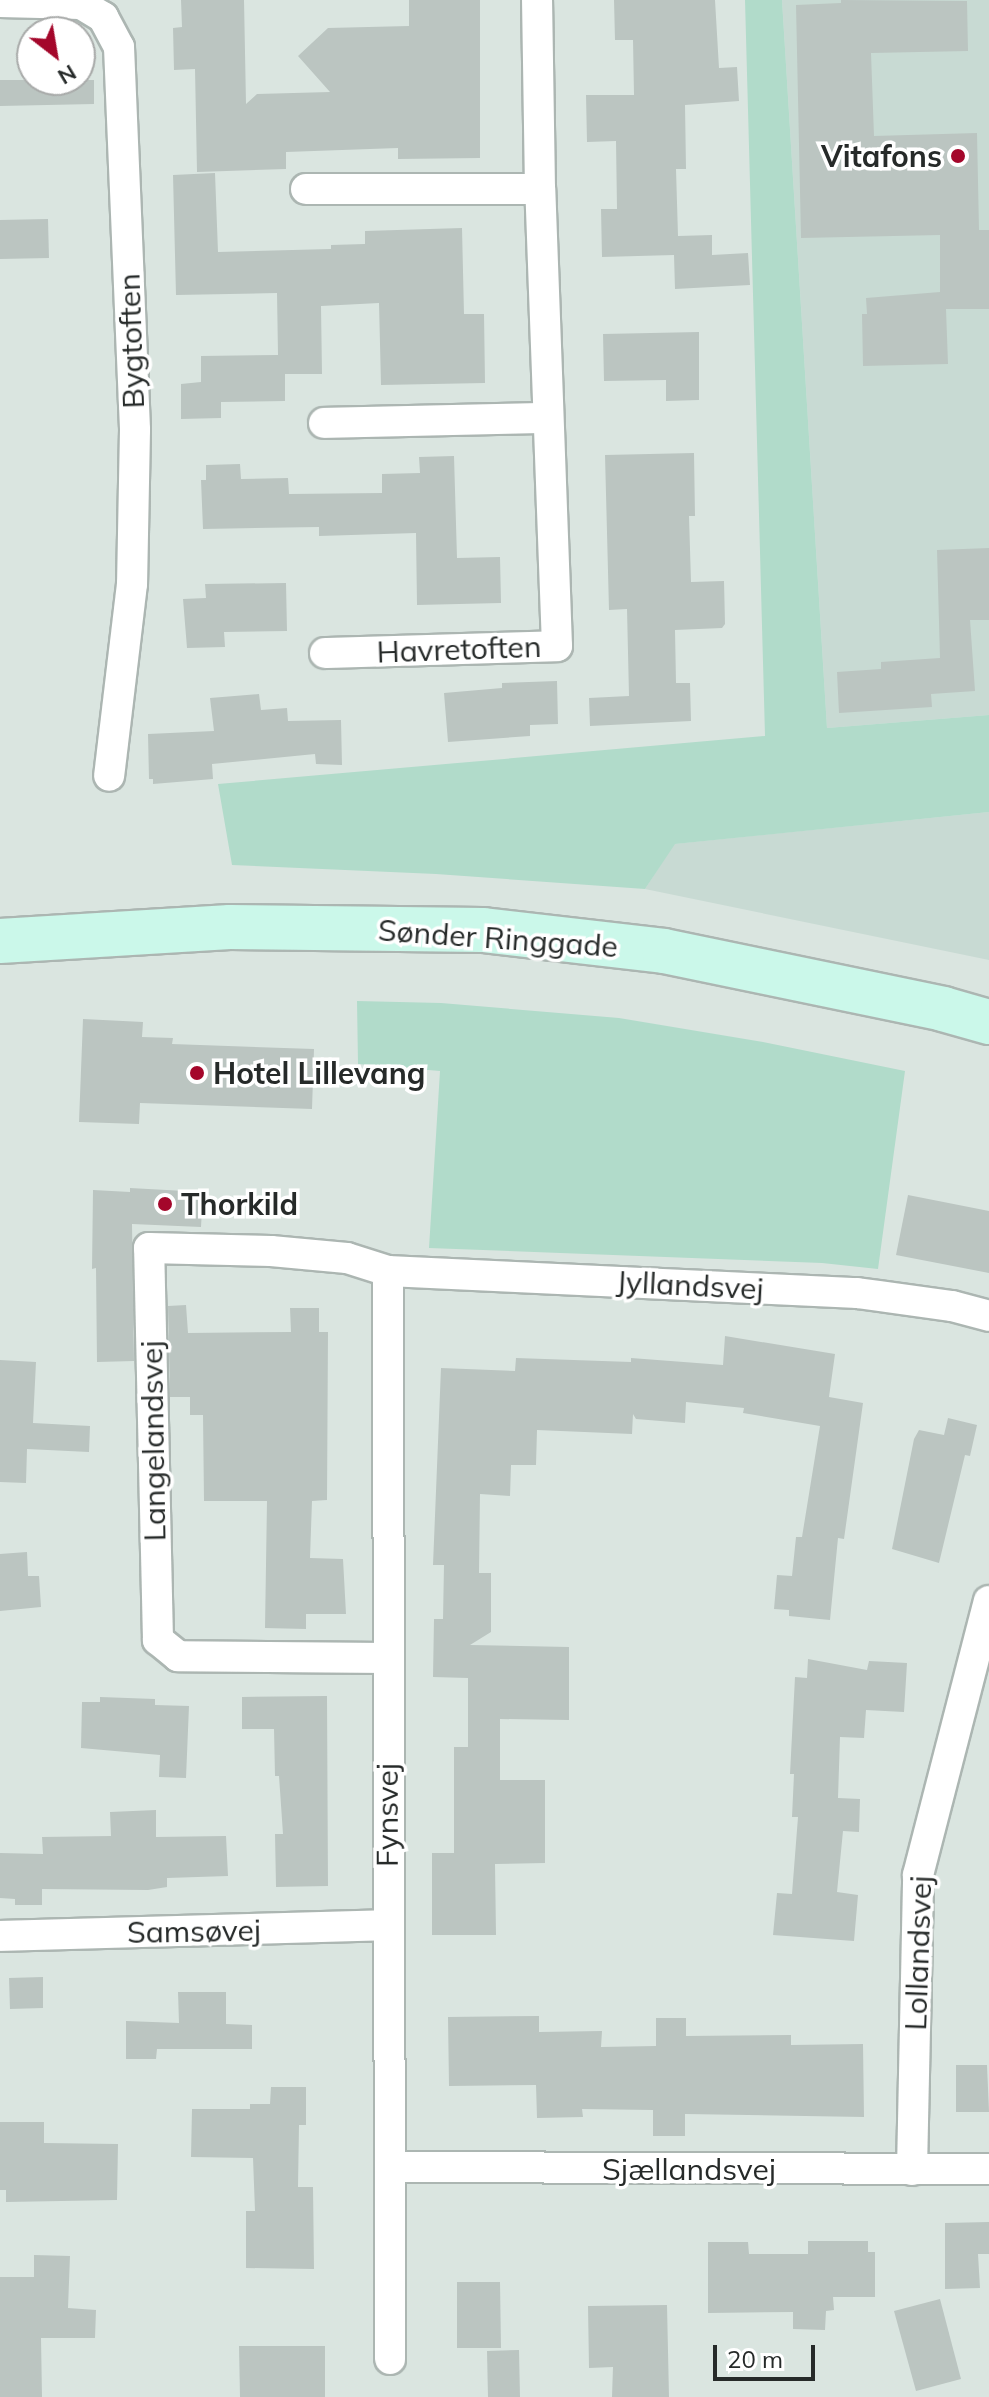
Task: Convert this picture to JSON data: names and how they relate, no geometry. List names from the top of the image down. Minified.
{"streets":{"street":["Bygtoften","Havretoften","Sønder Ringgade","Jyllandsvej","Langelandsvej","Fynsvej","Samsøvej","Lollandsvej","Sjællandsvej"]},"crossings":[["Jyllandsvej","Langelandsvej"],["Jyllandsvej","Fynsvej"],["Langelandsvej","Fynsvej"],["Fynsvej","Samsøvej"],["Fynsvej","Sjællandsvej"],["Lollandsvej","Sjællandsvej"]],"places":["Vitafons","Hotel Lillevang","Thorkild"],"scale_bar":"20 m","north":"bottom right"}
